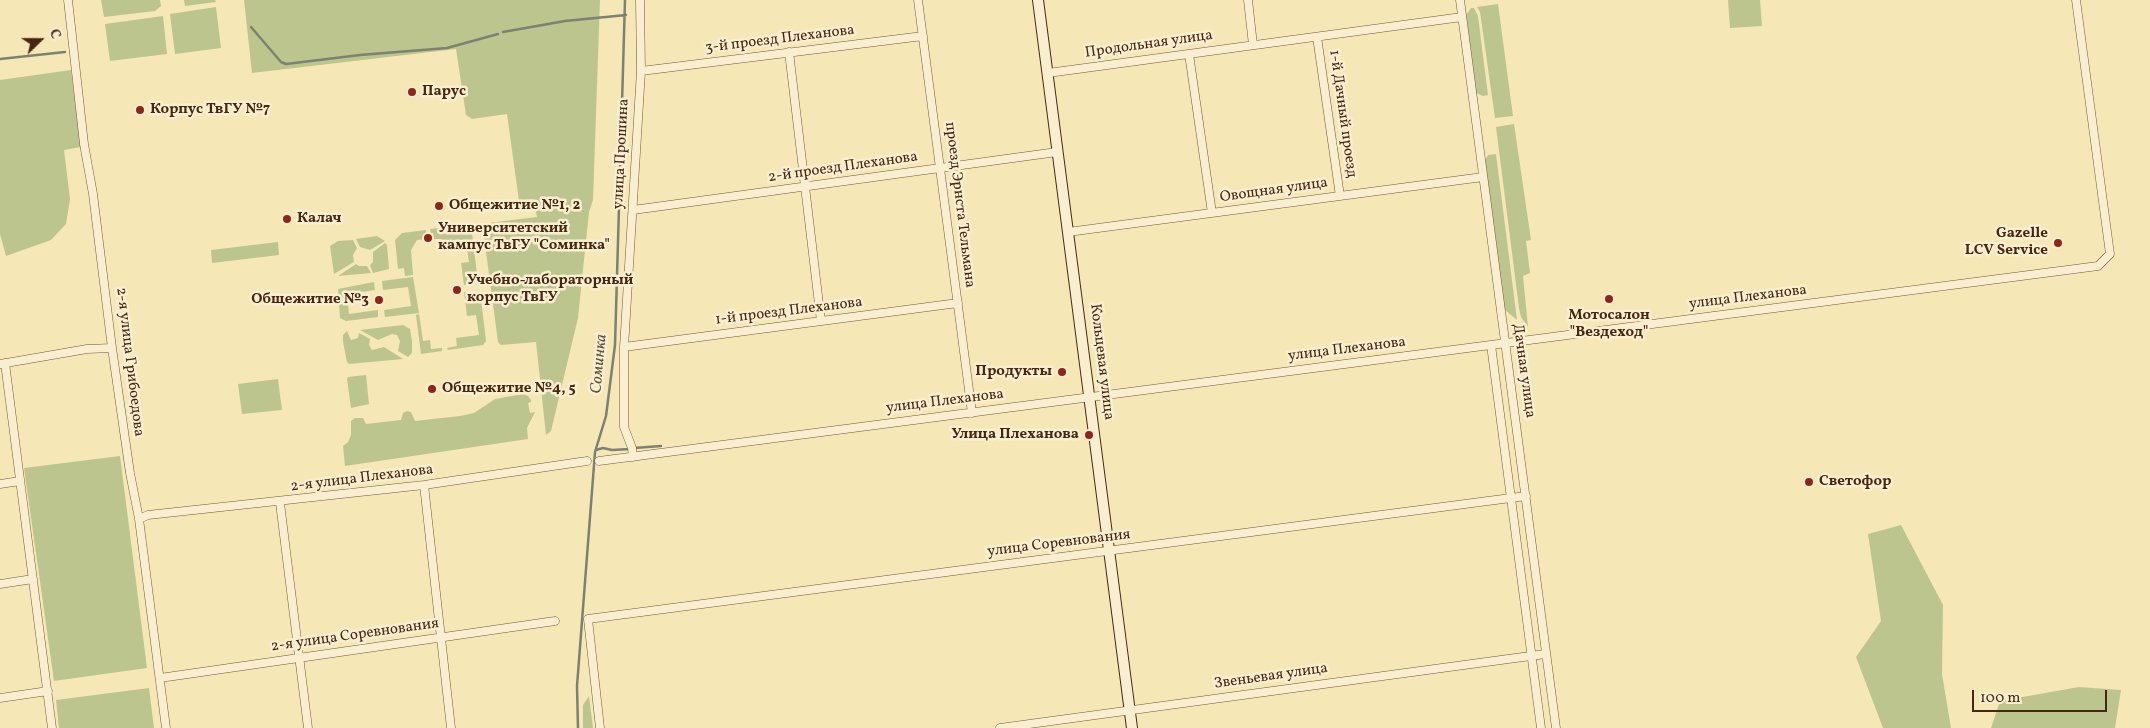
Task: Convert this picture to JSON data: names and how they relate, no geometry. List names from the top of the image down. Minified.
{"streets":{"main road":["Кольцевая улица"],"street":["3-й проезд Плеханова","Продольная улица","1-й Дачный проезд","улица Прошина","2-й проезд Плеханова","Овощная улица","проезд Эрнста Тельмана","улица Плеханова","1-й проезд Плеханова","2-я улица Грибоедова","Дачная улица","2-я улица Плеханова","улица Соревнования","2-я улица Соревнования","Звеньевая улица"]},"crossings":[["3-й проезд Плеханова","улица Прошина"],["3-й проезд Плеханова","проезд Эрнста Тельмана"],["Продольная улица","1-й Дачный проезд"],["Продольная улица","Кольцевая улица"],["Продольная улица","Дачная улица"],["1-й Дачный проезд","Овощная улица"],["улица Прошина","2-й проезд Плеханова"],["улица Прошина","улица Плеханова"],["улица Прошина","1-й проезд Плеханова"],["2-й проезд Плеханова","проезд Эрнста Тельмана"],["2-й проезд Плеханова","Кольцевая улица"],["Овощная улица","Кольцевая улица"],["Овощная улица","Дачная улица"],["проезд Эрнста Тельмана","улица Плеханова"],["проезд Эрнста Тельмана","1-й проезд Плеханова"],["улица Плеханова","Кольцевая улица"],["улица Плеханова","Дачная улица"],["2-я улица Грибоедова","2-я улица Плеханова"],["2-я улица Грибоедова","2-я улица Соревнования"],["Кольцевая улица","улица Соревнования"],["Кольцевая улица","Звеньевая улица"],["Дачная улица","улица Соревнования"],["Дачная улица","Звеньевая улица"]],"water":["Соминка"],"places":["Парус","Корпус ТвГУ №7","Общежитие №1, 2","Калач","Университетский кампус ТвГУ \"Соминка\"","Gazelle LCV Service","Учебно-лабораторный корпус ТвГУ","Мотосалон \"Вездеход\"","Общежитие №3","Продукты","Общежитие №4, 5","Улица Плеханова","Светофор"],"scale_bar":"100 m","north":"right"}
